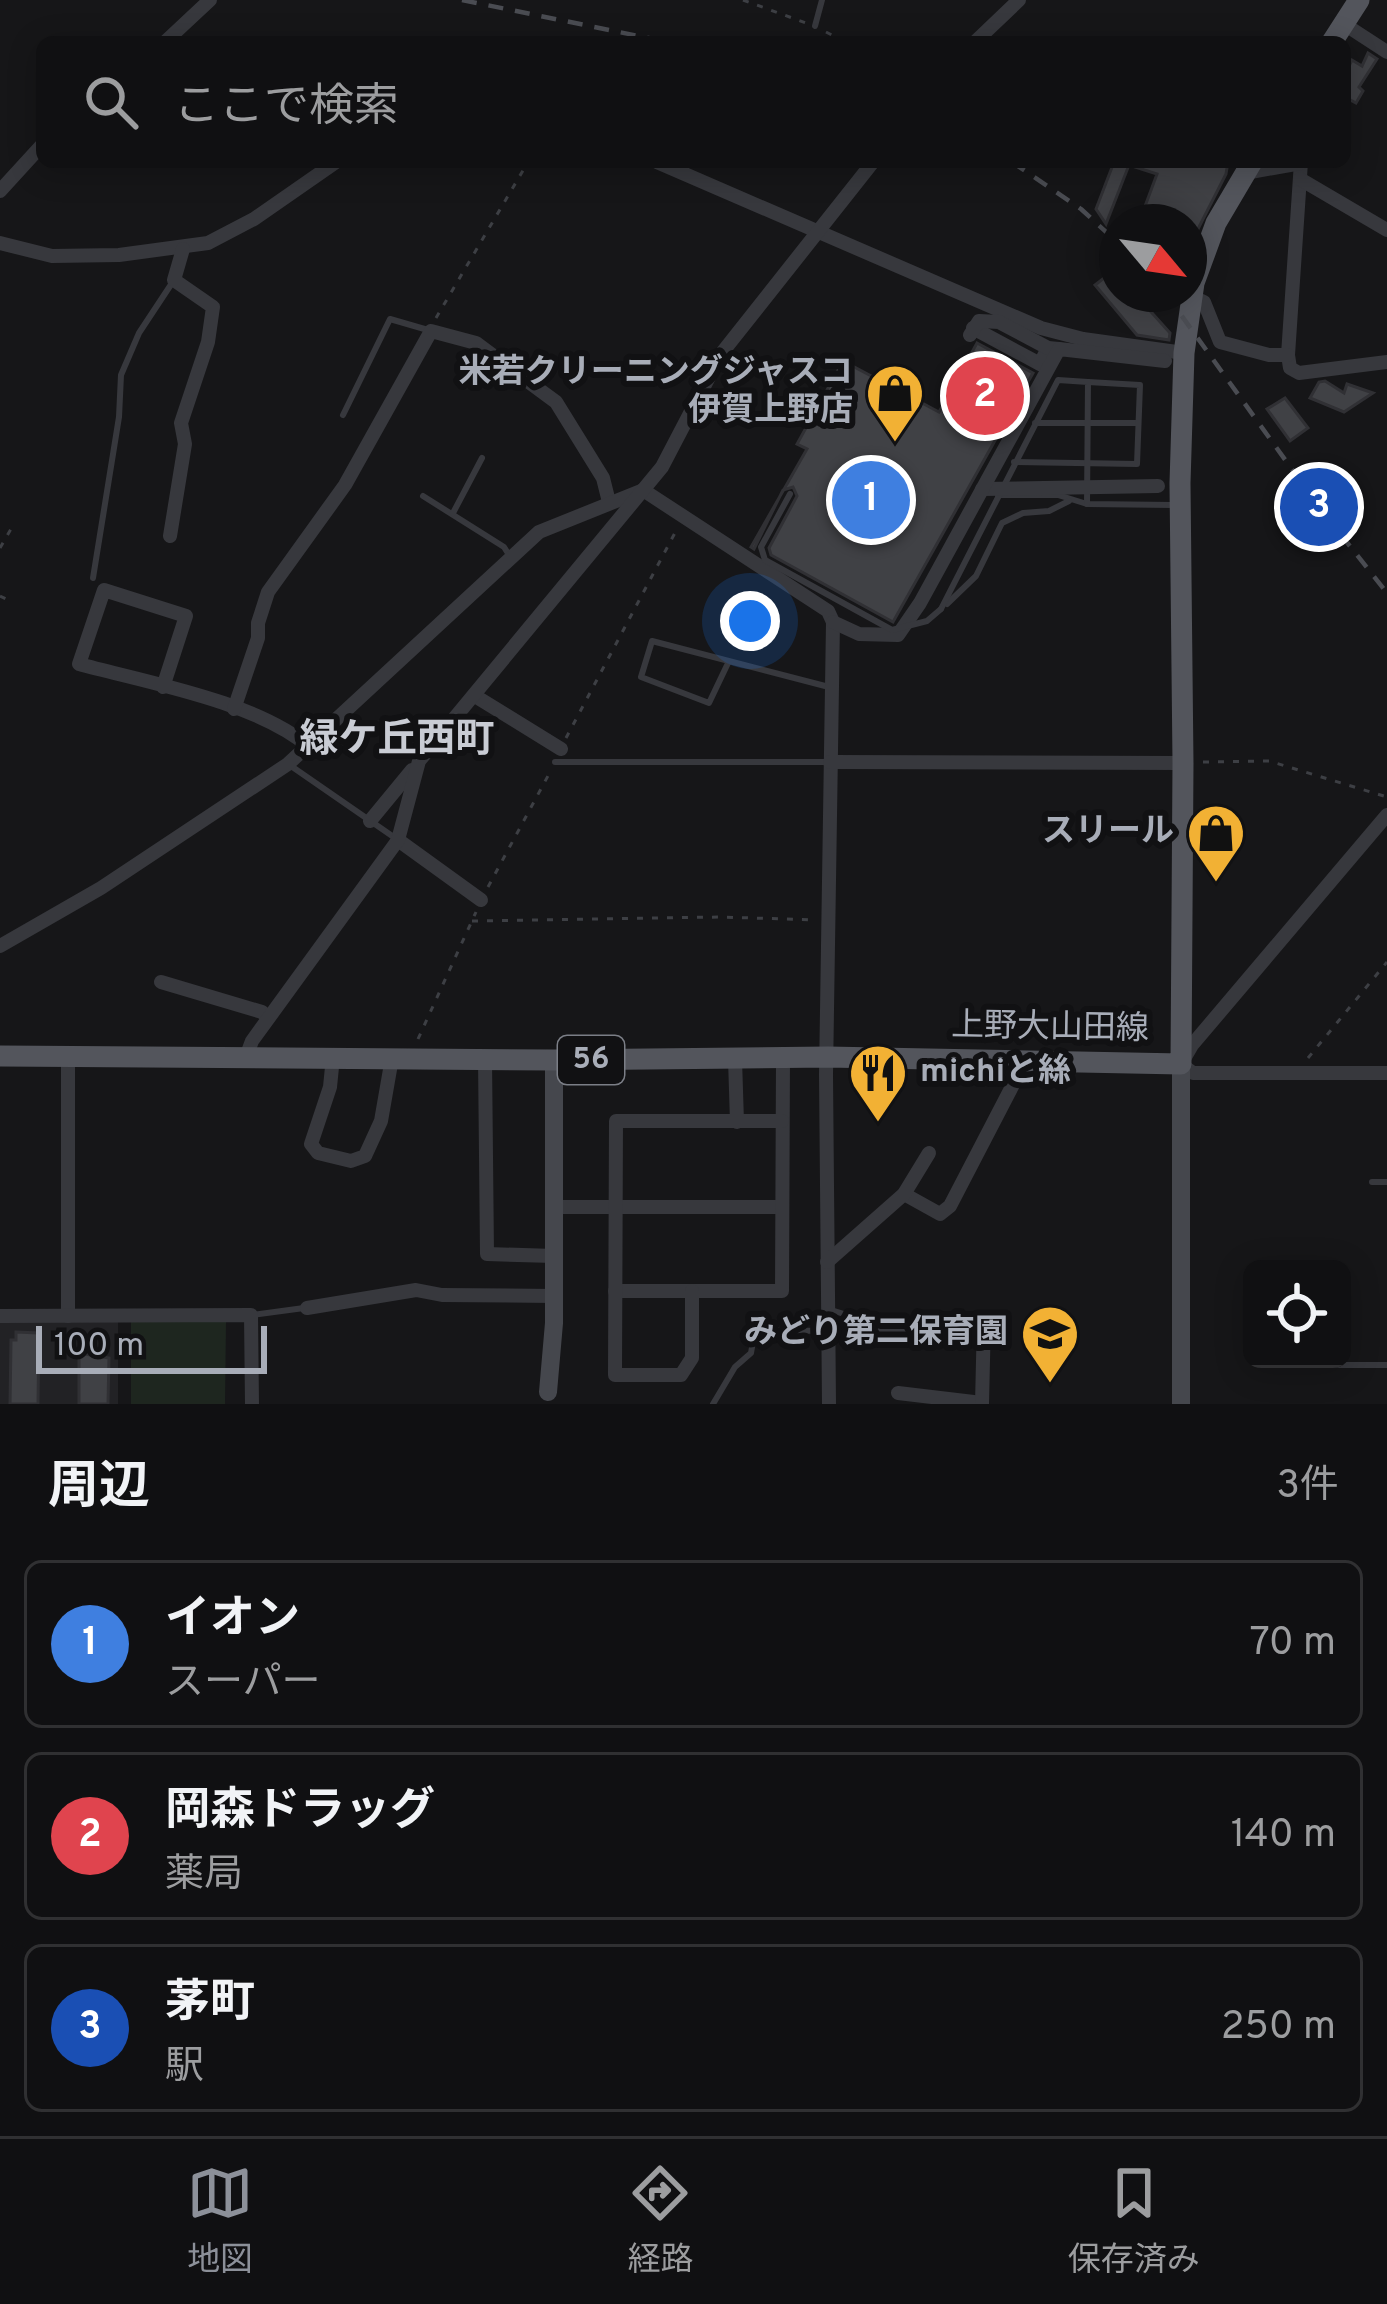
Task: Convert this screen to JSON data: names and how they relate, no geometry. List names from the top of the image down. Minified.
{"streets":{"main road":["上野大山田線","56"]},"districts":["緑ケ丘西町"],"places":{"shop":["米若クリーニングジャスコ 伊賀上野店","スリール"],"restaurant":["michiと絲"],"school or university":["みどり第二保育園"]},"scale_bar":"100 m","north":"bottom right","page":{"search":"ここで検索","pins":["2","1","3"],"scale":"100 m","heading":["周辺","3件"],"list":[{"mark":"1","name":"イオン","note":"スーパー","value":"70 m"},{"mark":"2","name":"岡森ドラッグ","note":"薬局","value":"140 m"},{"mark":"3","name":"茅町","note":"駅","value":"250 m"}],"nav":["地図","経路","保存済み"]}}
